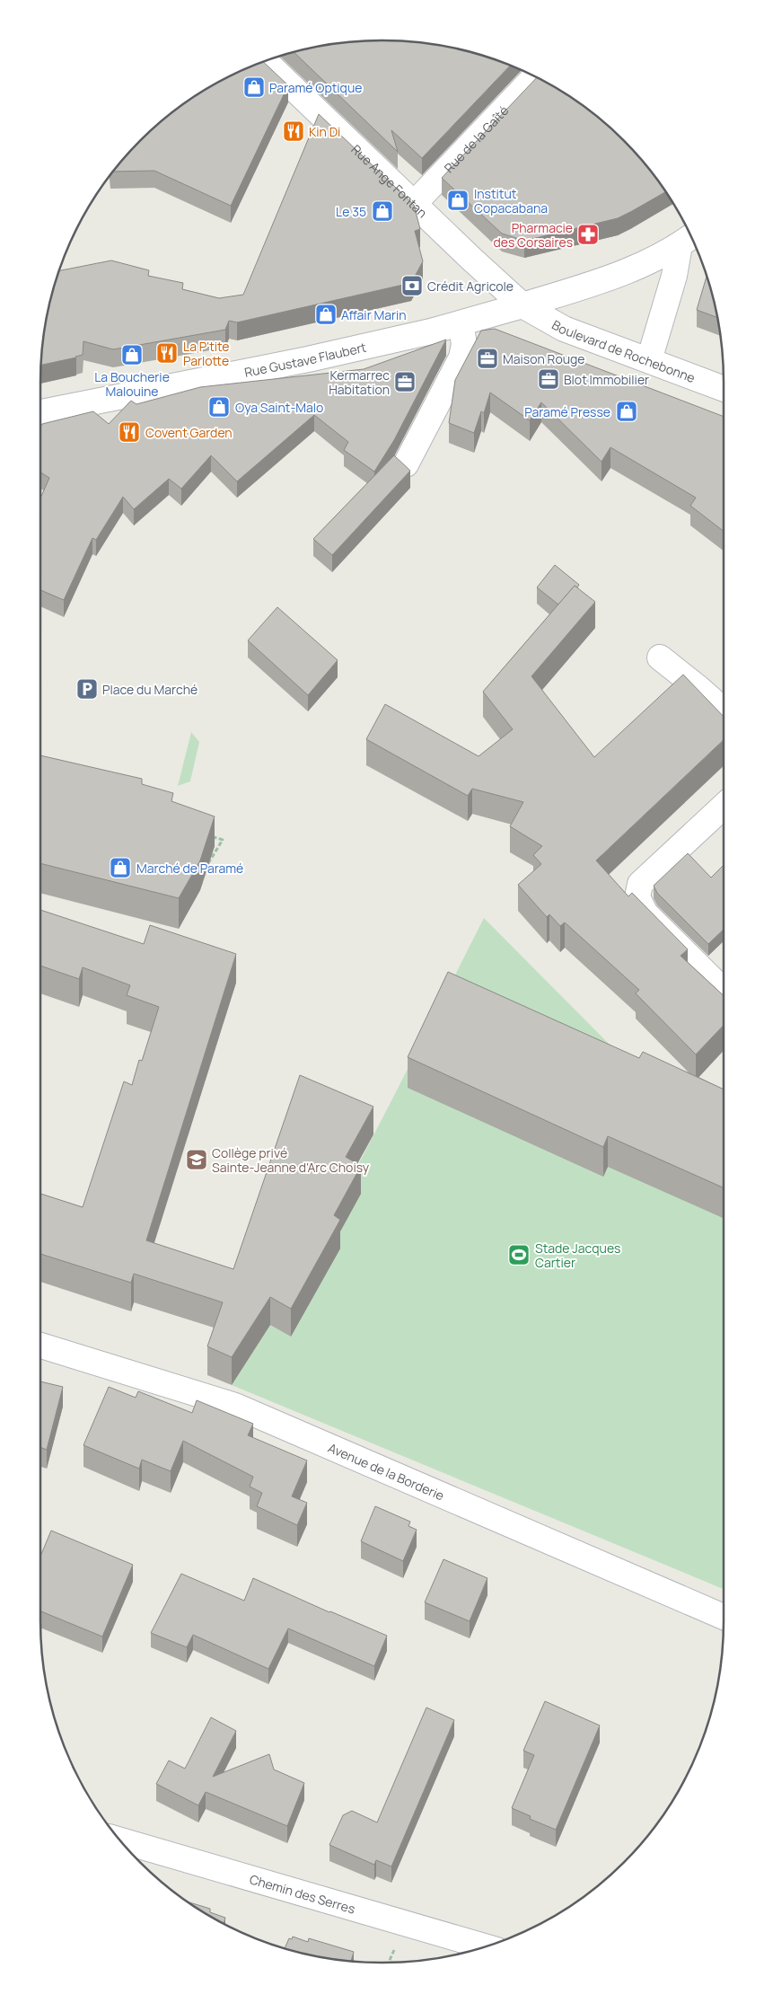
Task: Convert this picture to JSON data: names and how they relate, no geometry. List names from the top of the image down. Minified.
{"streets":{"street":["Rue de la Gaîté","Rue Ange Fontan","Boulevard de Rochebonne","Rue Gustave Flaubert","Avenue de la Borderie","Chemin des Serres"]},"crossings":[["Rue de la Gaîté","Rue Ange Fontan"],["Rue Ange Fontan","Boulevard de Rochebonne"],["Rue Ange Fontan","Rue Gustave Flaubert"],["Boulevard de Rochebonne","Rue Gustave Flaubert"]],"places":{"shop":["Paramé Optique","Institut Copacabana","Le 35","Affair Marin","La Boucherie Malouine","Oya Saint-Malo","Paramé Presse","Marché de Paramé"],"restaurant":["Kin Di","La P'tite Parlotte","Covent Garden"],"pharmacy":["Pharmacie des Corsaires"],"bank":["Crédit Agricole"],"office":["Maison Rouge","Blot Immobilier","Kermarrec Habitation"],"parking":["Place du Marché"],"school or university":["Collège privé Sainte-Jeanne d'Arc Choisy"],"sports":["Stade Jacques Cartier"]}}
